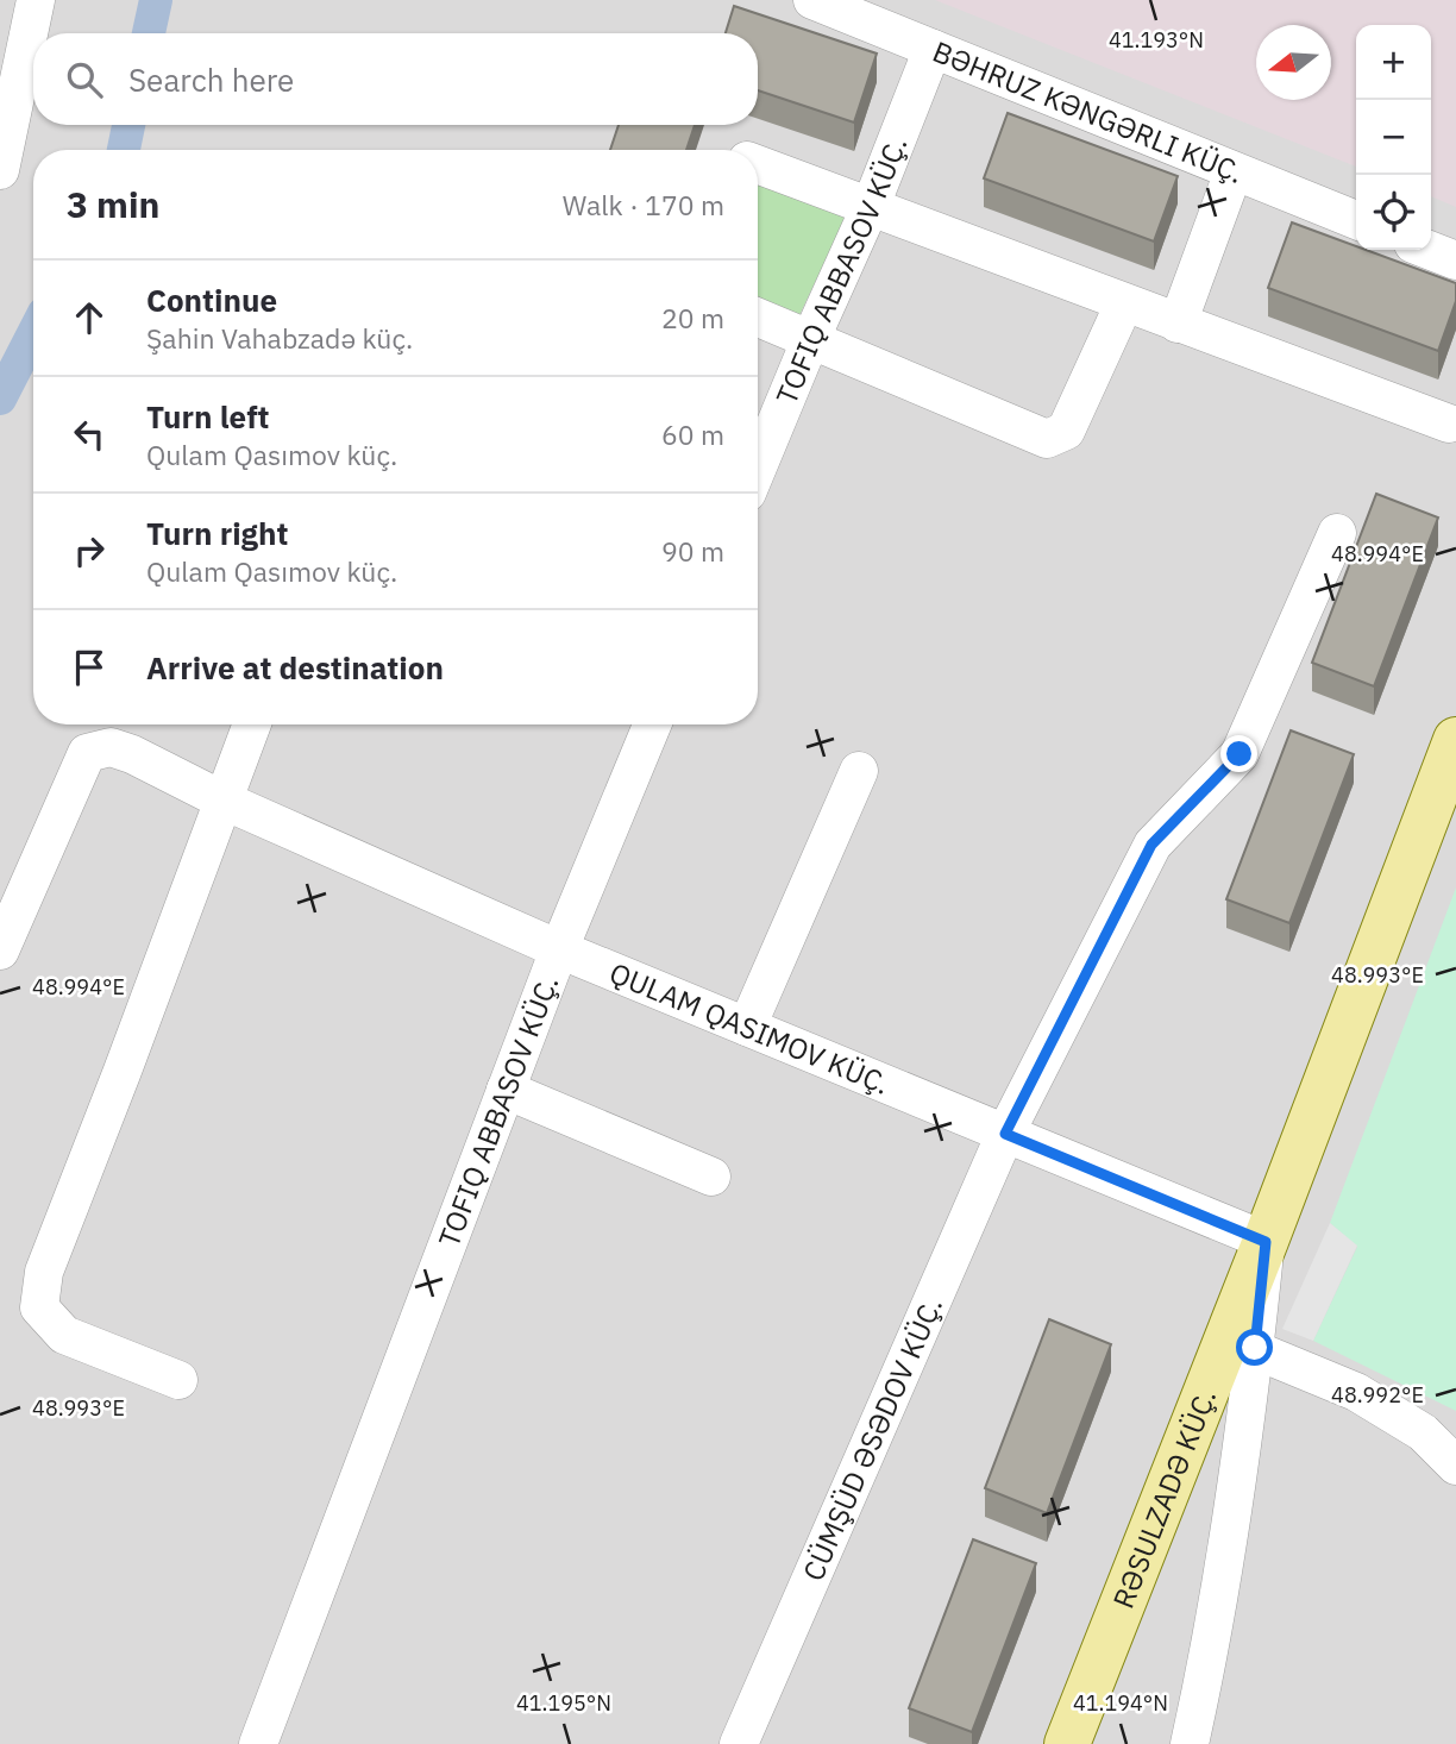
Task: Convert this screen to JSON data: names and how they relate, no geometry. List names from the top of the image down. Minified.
{"streets":{"main road":["RƏSULZADƏ KÜÇ."],"street":["BƏHRUZ KƏNGƏRLI KÜÇ.","TOFIQ ABBASOV KÜÇ.","CÜMŞÜD ƏSƏDOV KÜÇ."]},"crossings":[["BƏHRUZ KƏNGƏRLI KÜÇ.","TOFIQ ABBASOV KÜÇ."]],"north":"left","page":{"map_buttons":["+","−"],"search":"Search here","heading":["3 min","Walk · 170 m"],"list":[["Continue","Şahin Vahabzadə küç.","20 m"],["Turn left","Qulam Qasımov küç.","60 m"],["Turn right","Qulam Qasımov küç.","90 m"],"Arrive at destination"]},"coordinates":["41.193°N","48.994°E","48.993°E","48.992°E","41.195°N","41.194°N"]}
